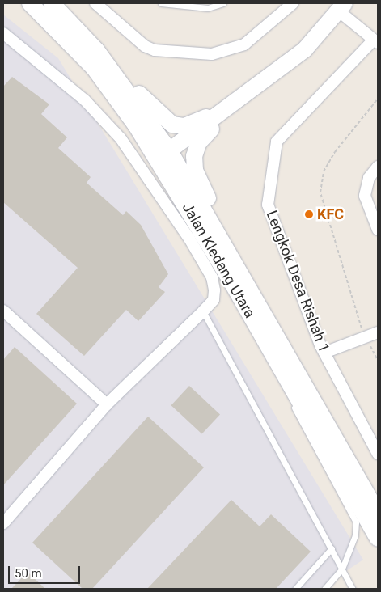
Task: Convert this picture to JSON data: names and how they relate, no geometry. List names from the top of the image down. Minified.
{"streets":{"main road":["Jalan Kledang Utara"],"street":["Lengkok Desa Rishah 1"]},"places":["KFC"],"scale_bar":"50 m"}
